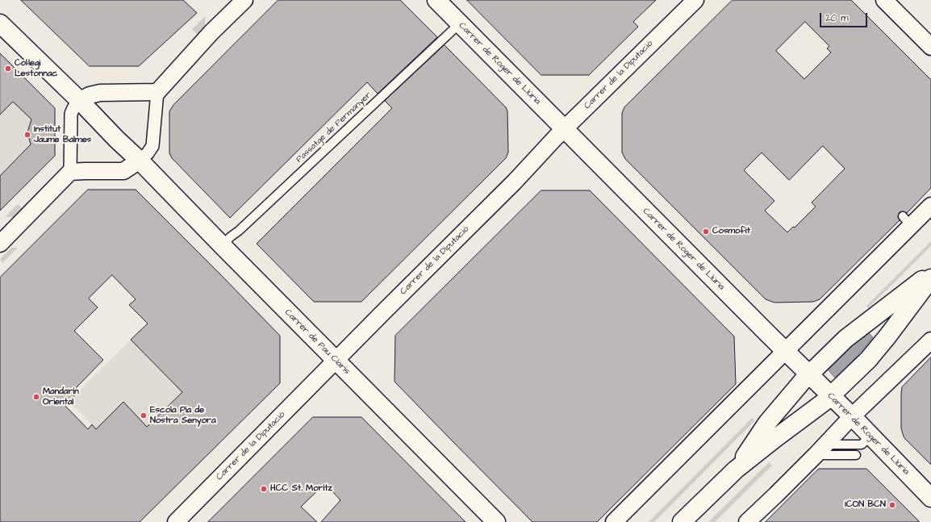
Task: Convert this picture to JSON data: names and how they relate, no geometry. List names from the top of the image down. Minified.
{"streets":{"main road":["Carrer de Roger de Llúria","Carrer de Pau Claris"],"street":["Carrer de la Diputació"],"lane":["Passatge de Permanyer"]},"crossings":[["Carrer de Roger de Llúria","Carrer de la Diputació"],["Carrer de Roger de Llúria","Passatge de Permanyer"],["Carrer de la Diputació","Carrer de Pau Claris"],["Passatge de Permanyer","Carrer de Pau Claris"]],"places":["Col·legi Lestonnac","Institut Jaume Balmes","Cosmofit","Mandarin Oriental","Escola Pia de Nostra Senyora","HCC St. Moritz","ICON BCN"],"scale_bar":"20 m"}
